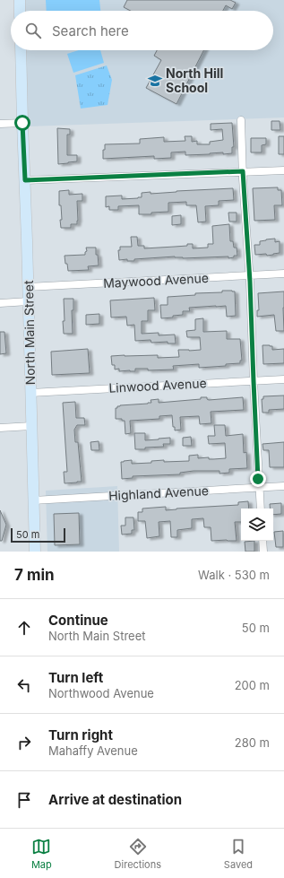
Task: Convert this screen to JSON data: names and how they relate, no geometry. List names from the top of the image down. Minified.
{"streets":{"main road":["North Main Street"],"street":["Maywood Avenue","Linwood Avenue","Highland Avenue"]},"crossings":[["Maywood Avenue","North Main Street"],["North Main Street","Linwood Avenue"],["North Main Street","Highland Avenue"]],"places":{"school or university":["North Hill School"]},"scale_bar":"50 m","page":{"search":"Search here","scale":"50 m","heading":["7 min","Walk · 530 m"],"list":[["Continue","North Main Street","50 m"],["Turn left","Northwood Avenue","200 m"],["Turn right","Mahaffy Avenue","280 m"],"Arrive at destination"],"nav":["Map","Directions","Saved"]}}
